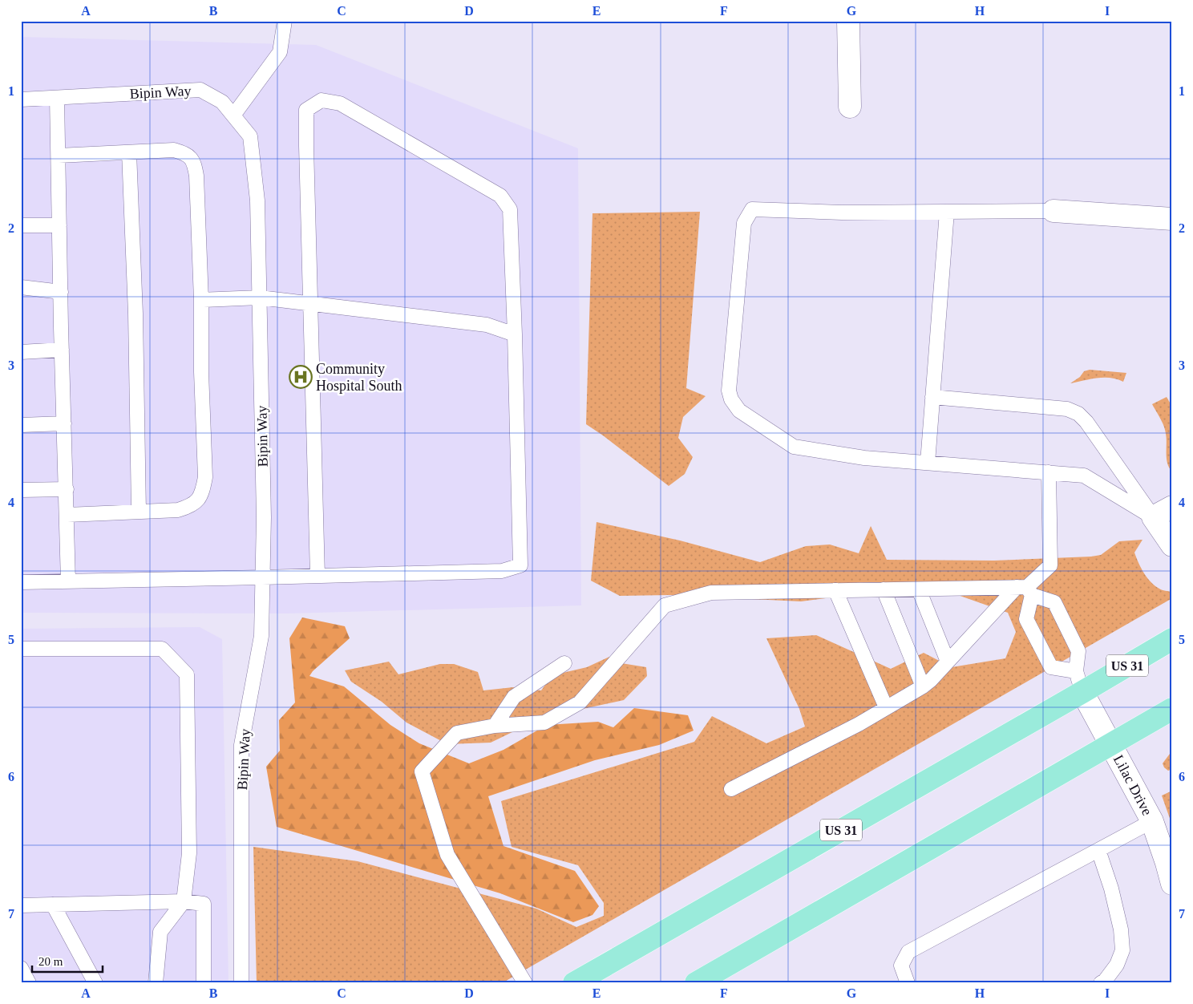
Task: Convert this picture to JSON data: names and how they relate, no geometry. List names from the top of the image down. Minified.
{"streets":{"main road":["US 31"],"street":["Lilac Drive"],"lane":["Bipin Way"]},"crossings":[["US 31","Lilac Drive"]],"places":{"hospital":["Community Hospital South"]},"scale_bar":"20 m","grid":{"columns":["A","B","C","D","E","F","G","H","I"],"rows":["1","2","3","4","5","6","7"]}}
